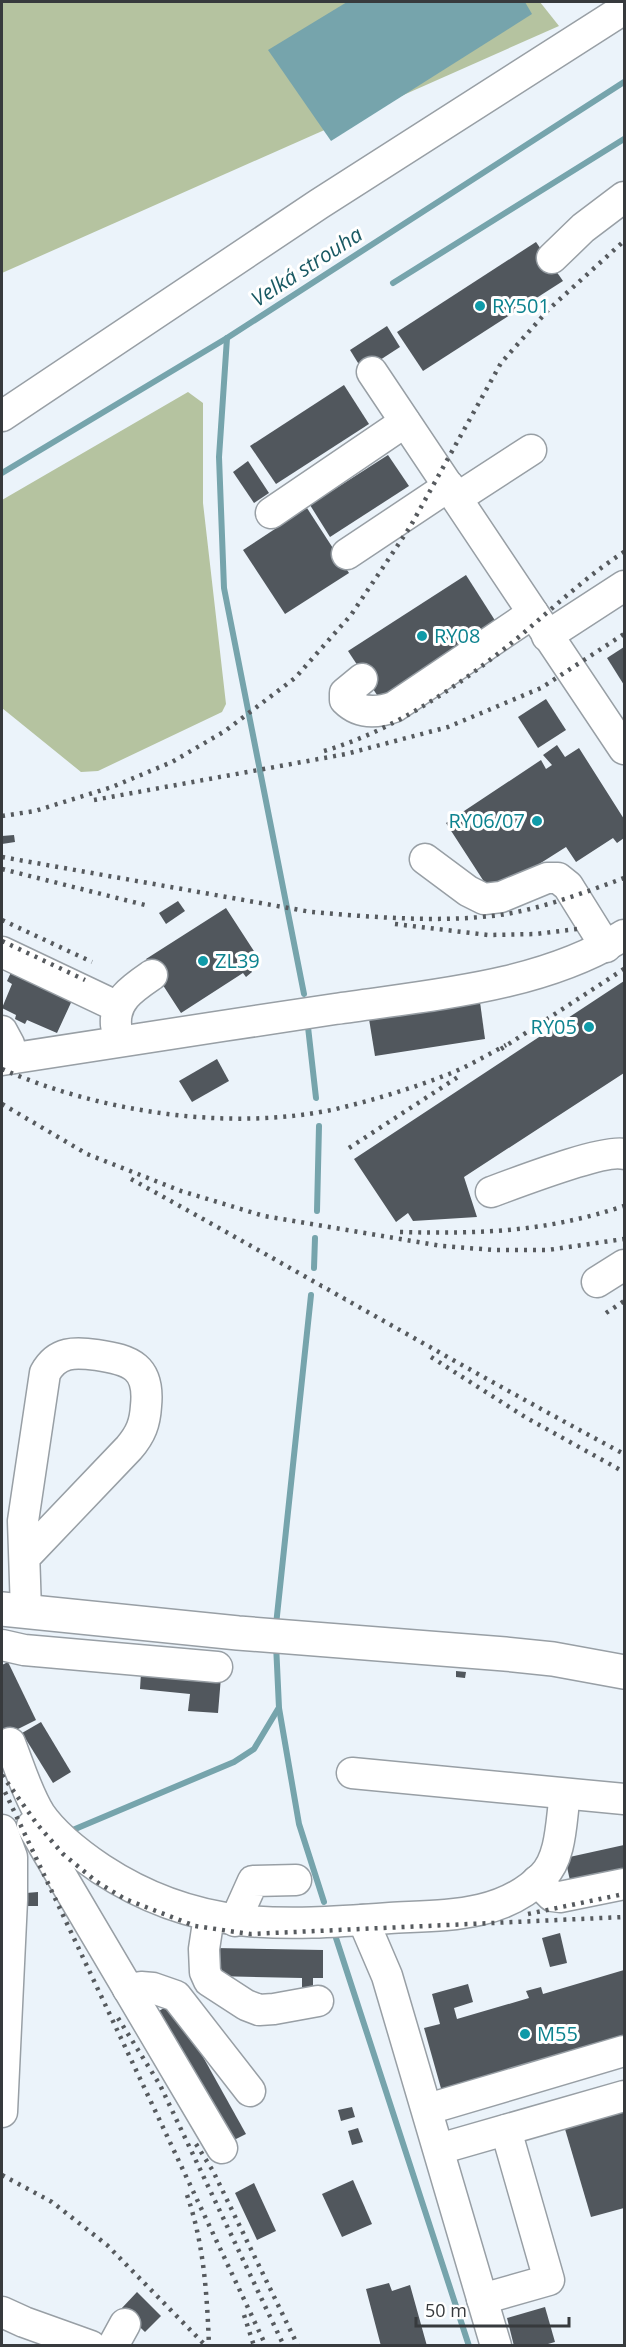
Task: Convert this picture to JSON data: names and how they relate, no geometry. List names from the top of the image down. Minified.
{"water":["Velká strouha"],"places":["RY501","RY08","RY06/07","ZL39","RY05","M55"],"scale_bar":"50 m"}
